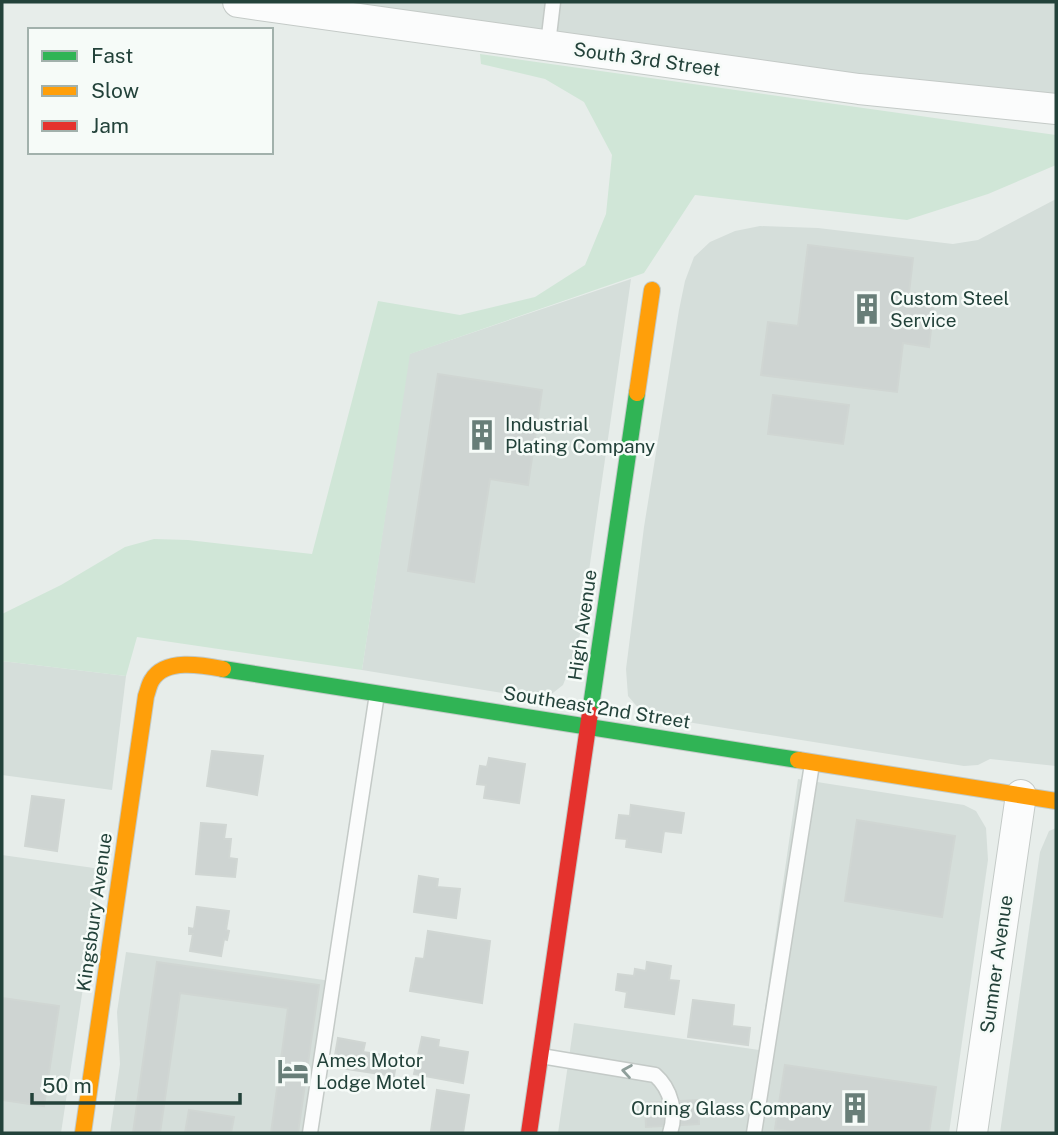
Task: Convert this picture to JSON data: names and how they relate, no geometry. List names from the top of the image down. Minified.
{"streets":{"street":["South 3rd Street","High Avenue","Southeast 2nd Street","Kingsbury Avenue","Sumner Avenue"]},"crossings":[["High Avenue","Southeast 2nd Street"],["Southeast 2nd Street","Kingsbury Avenue"],["Southeast 2nd Street","Sumner Avenue"]],"places":{"building":["Custom Steel Service","Industrial Plating Company","Orning Glass Company"],"hotel":["Ames Motor Lodge Motel"]},"legend":["Fast","Slow","Jam"],"scale_bar":"50 m"}
